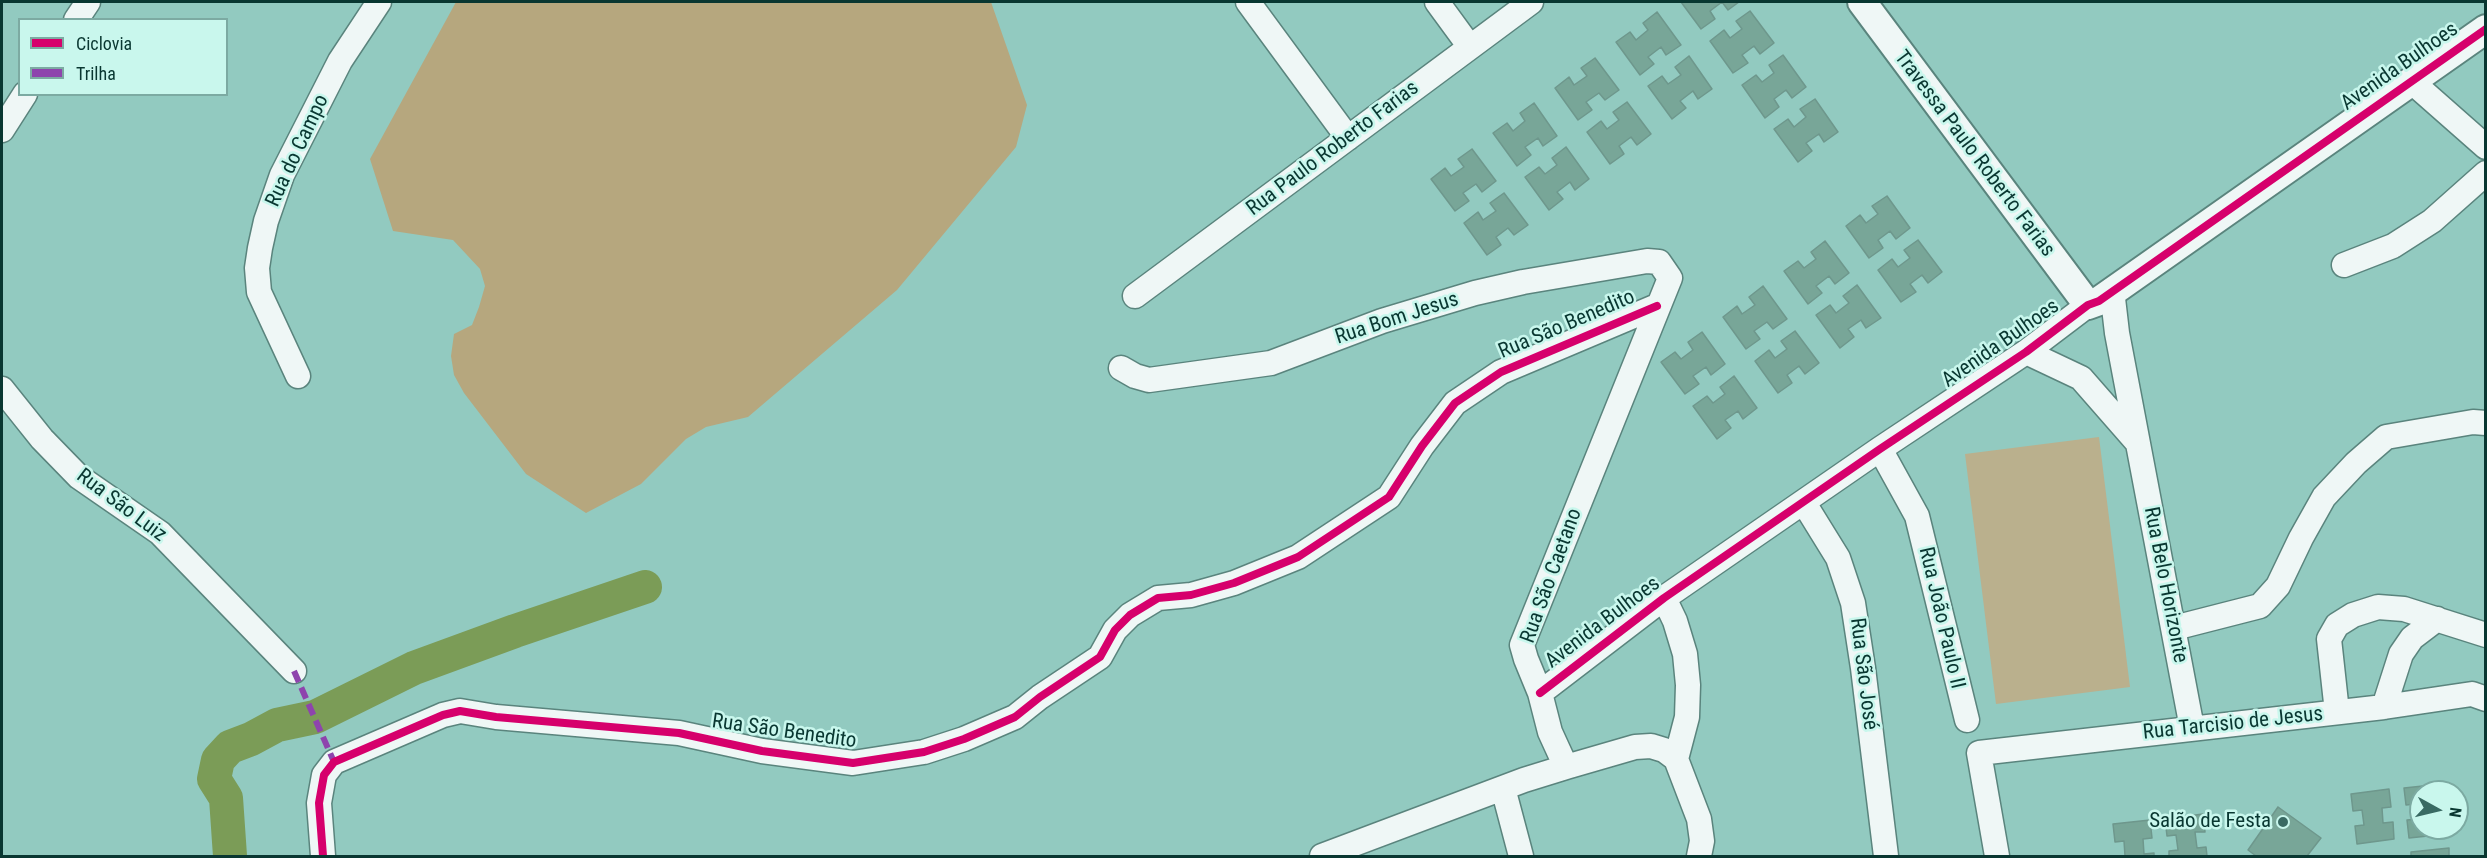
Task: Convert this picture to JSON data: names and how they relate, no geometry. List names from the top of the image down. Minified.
{"streets":{"street":["Avenida Bulhoes","Rua Paulo Roberto Farias","Rua do Campo","Travessa Paulo Roberto Farias","Rua Bom Jesus","Rua São Benedito","Rua São Luiz","Rua São Caetano","Rua Belo Horizonte","Rua João Paulo II","Rua São José","Rua Tarcisio de Jesus"]},"crossings":[["Avenida Bulhoes","Travessa Paulo Roberto Farias"],["Avenida Bulhoes","Rua São Caetano"],["Avenida Bulhoes","Rua Belo Horizonte"],["Avenida Bulhoes","Rua João Paulo II"],["Avenida Bulhoes","Rua São José"],["Rua Bom Jesus","Rua São Caetano"],["Rua São Benedito","Rua São Caetano"],["Rua Belo Horizonte","Rua Tarcisio de Jesus"]],"places":["Salão de Festa"],"legend":["Ciclovia","Trilha"],"north":"right"}
